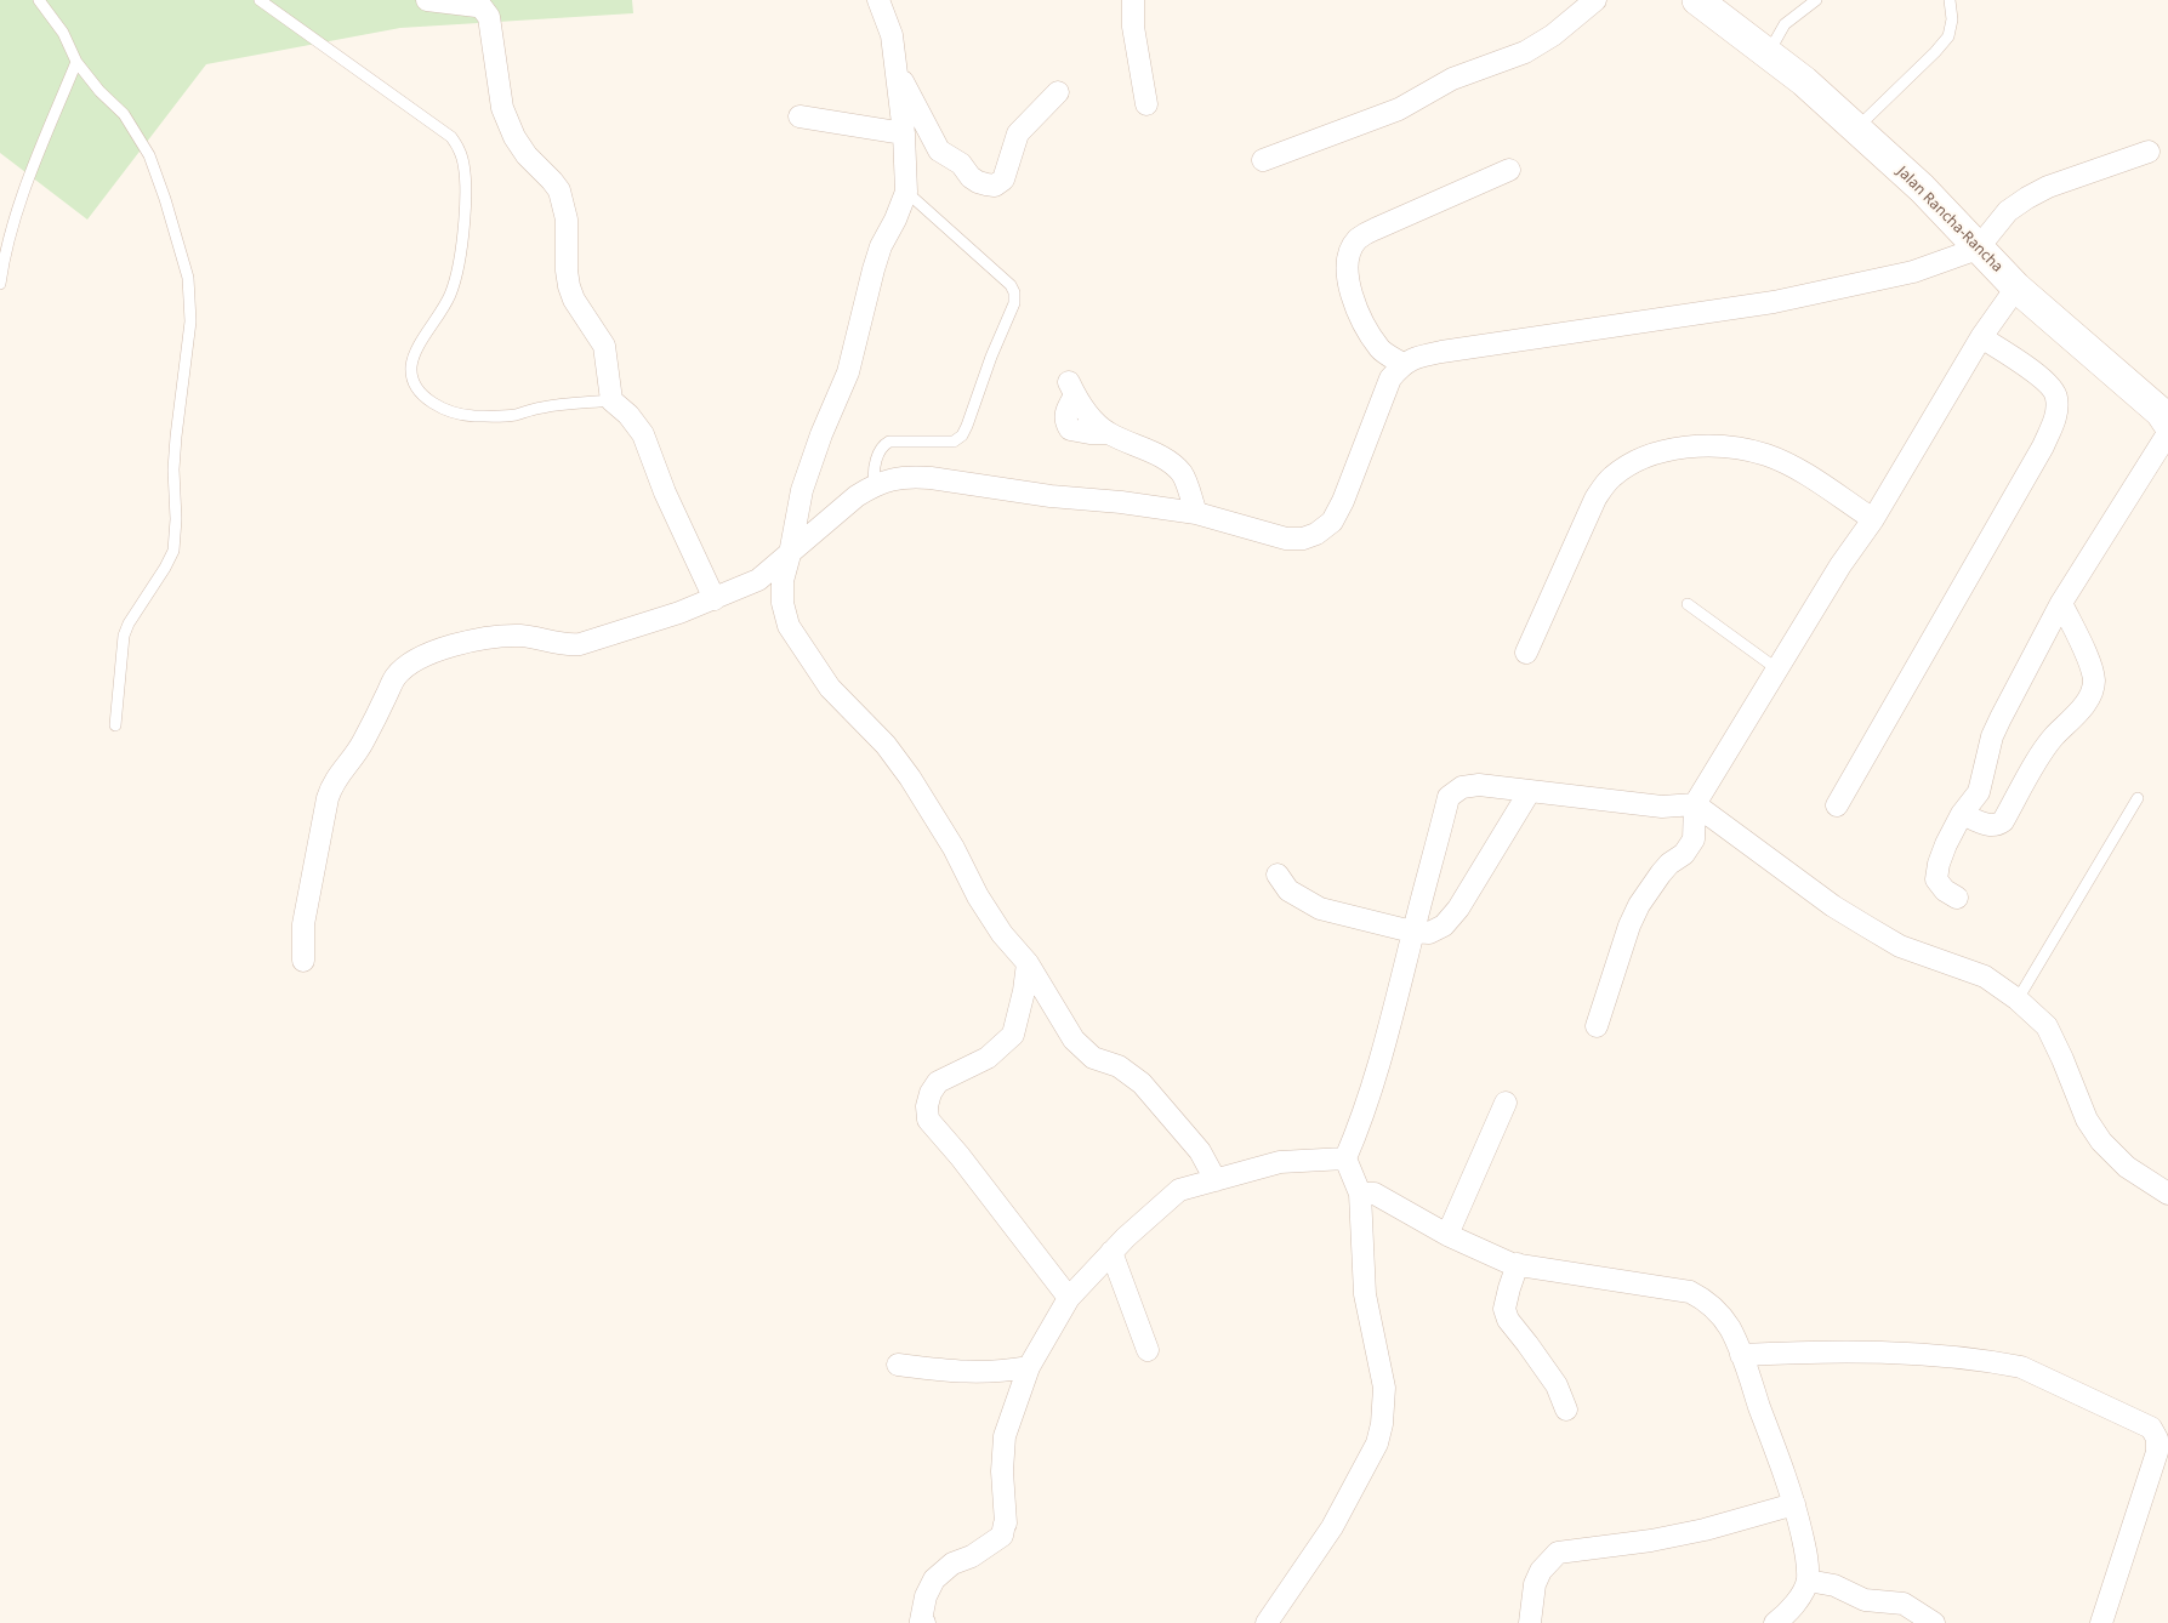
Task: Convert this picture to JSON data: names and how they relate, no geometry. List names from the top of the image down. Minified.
{"streets":{"main road":["Jalan Rancha-Rancha"]}}
